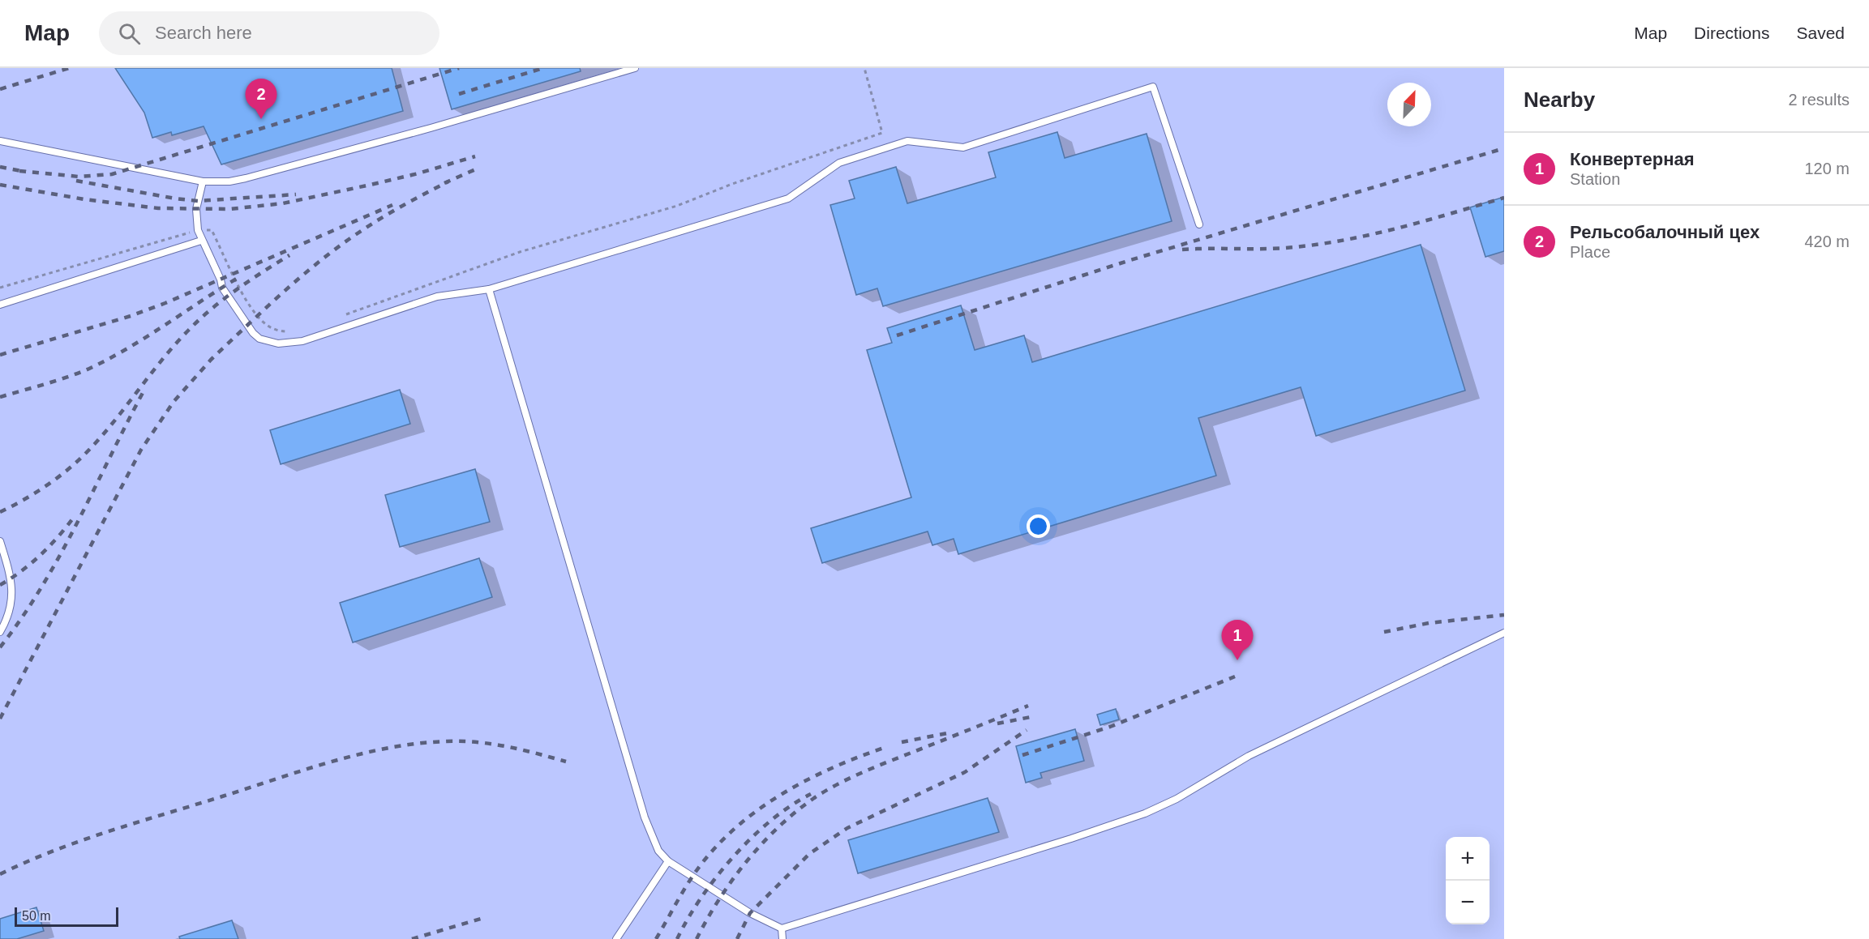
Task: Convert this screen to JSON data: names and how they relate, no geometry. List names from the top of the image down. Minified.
{"scale_bar":"50 m","north":"top right","page":{"header":"Map","search":"Search here","nav":["Map","Directions","Saved"],"heading":["Nearby","2 results"],"pins":["2","1"],"list":[{"mark":"1","name":"Конвертерная","note":"Station","value":"120 m"},{"mark":"2","name":"Рельсобалочный цех","note":"Place","value":"420 m"}],"map_buttons":["+","−"],"scale":"50 m"}}
